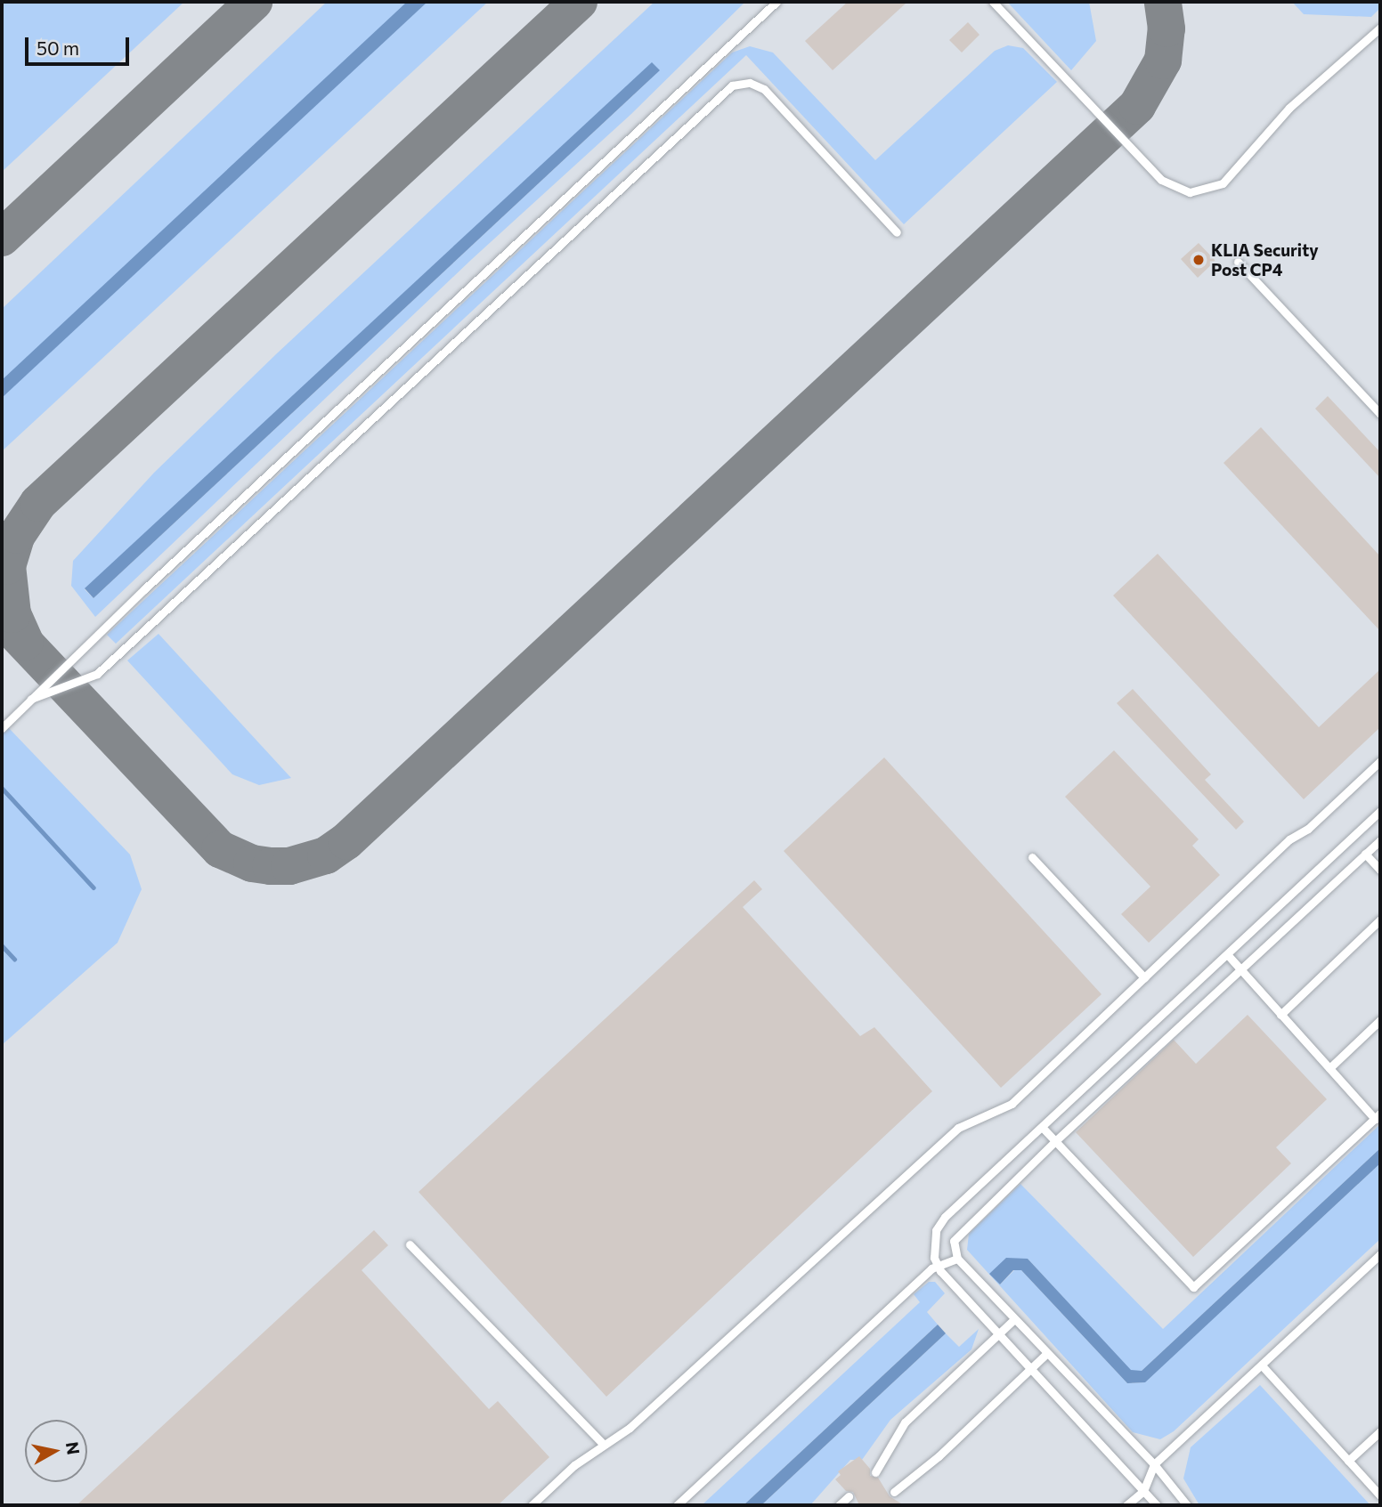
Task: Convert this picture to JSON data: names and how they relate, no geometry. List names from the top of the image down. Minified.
{"places":["KLIA Security Post CP4"],"scale_bar":"50 m","north":"right"}
